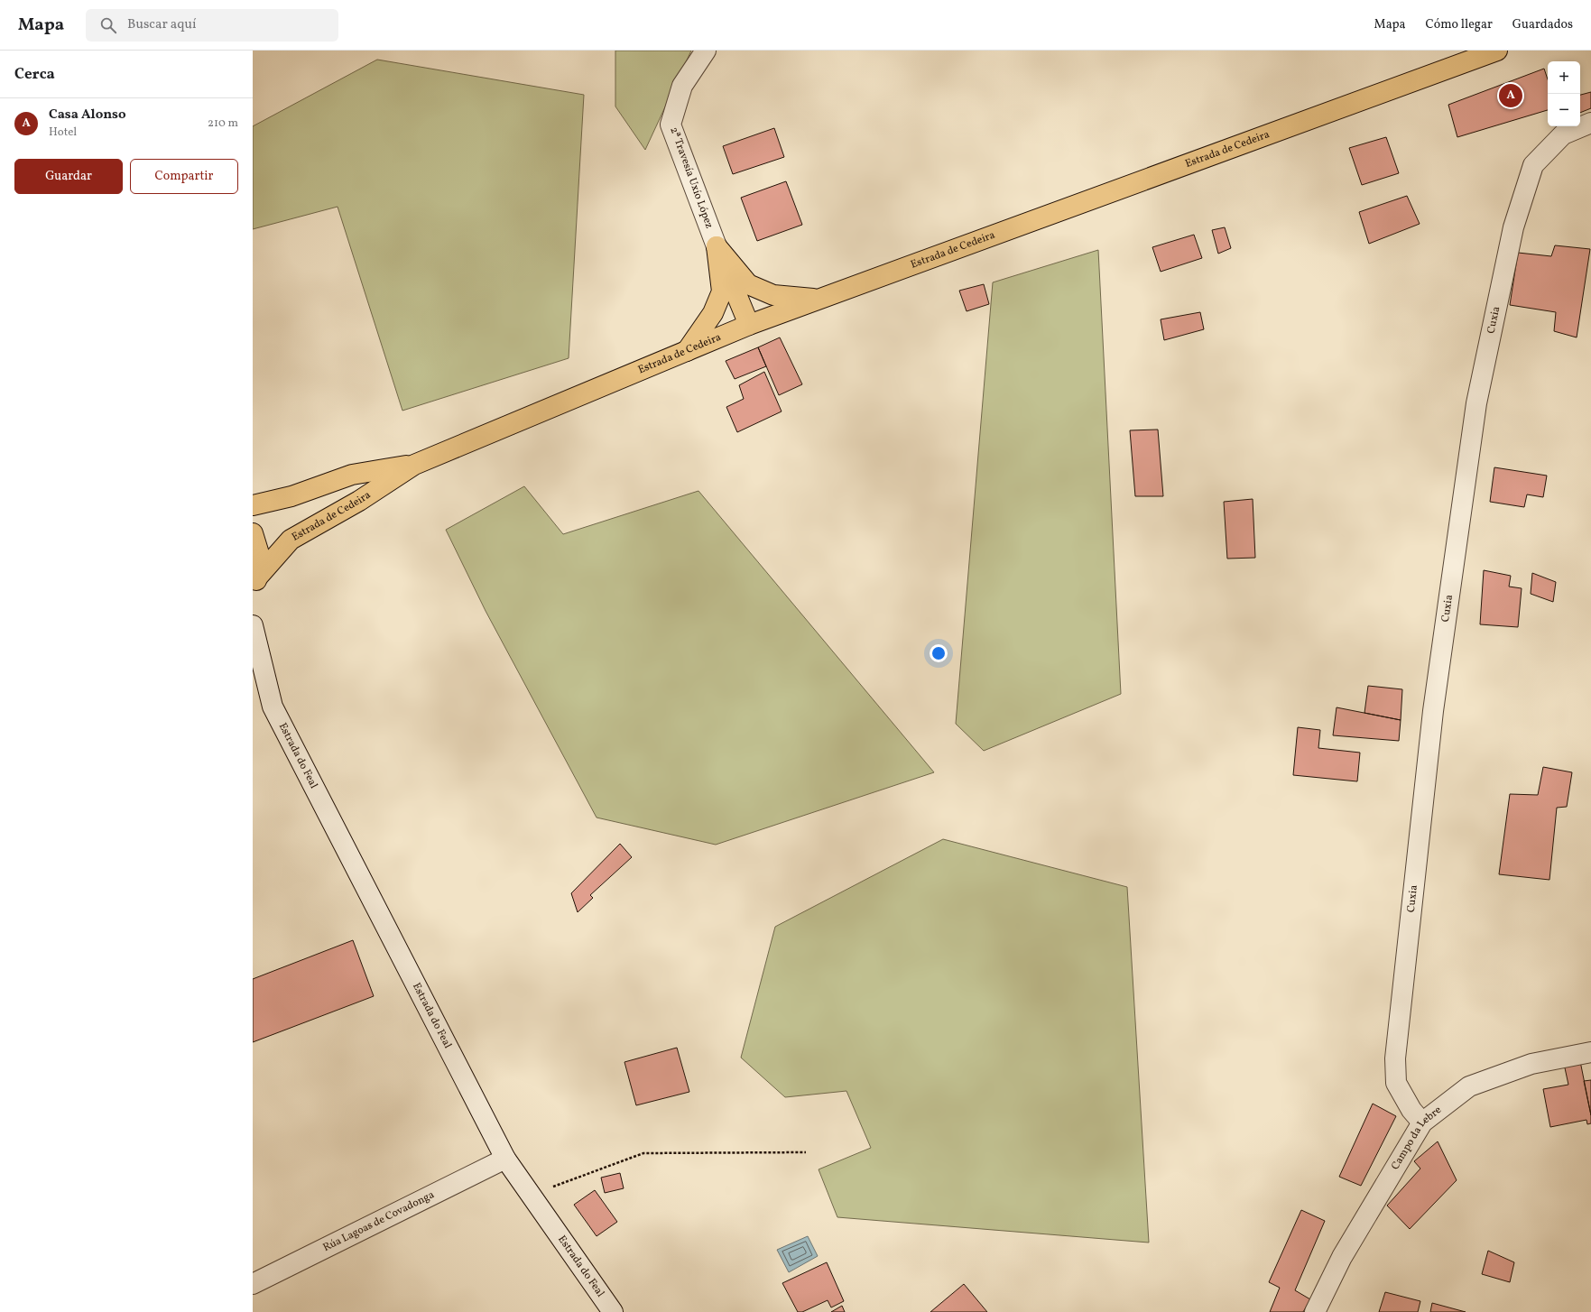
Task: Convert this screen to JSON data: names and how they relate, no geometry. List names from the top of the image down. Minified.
{"streets":{"main road":["Estrada de Cedeira"],"street":["2ª Travesía Uxío López","Cuxia","Estrada do Feal","Campo da Lebre","Rúa Lagoas de Covadonga"]},"crossings":[["Cuxia","Campo da Lebre"],["Estrada do Feal","Rúa Lagoas de Covadonga"]],"page":{"header":"Mapa","search":"Buscar aquí","nav":["Mapa","Cómo llegar","Guardados"],"heading":"Cerca","map_buttons":["+","−"],"pins":"A","list":[{"mark":"A","name":"Casa Alonso","note":"Hotel","value":"210 m"}],"buttons":["Guardar","Compartir"]}}
